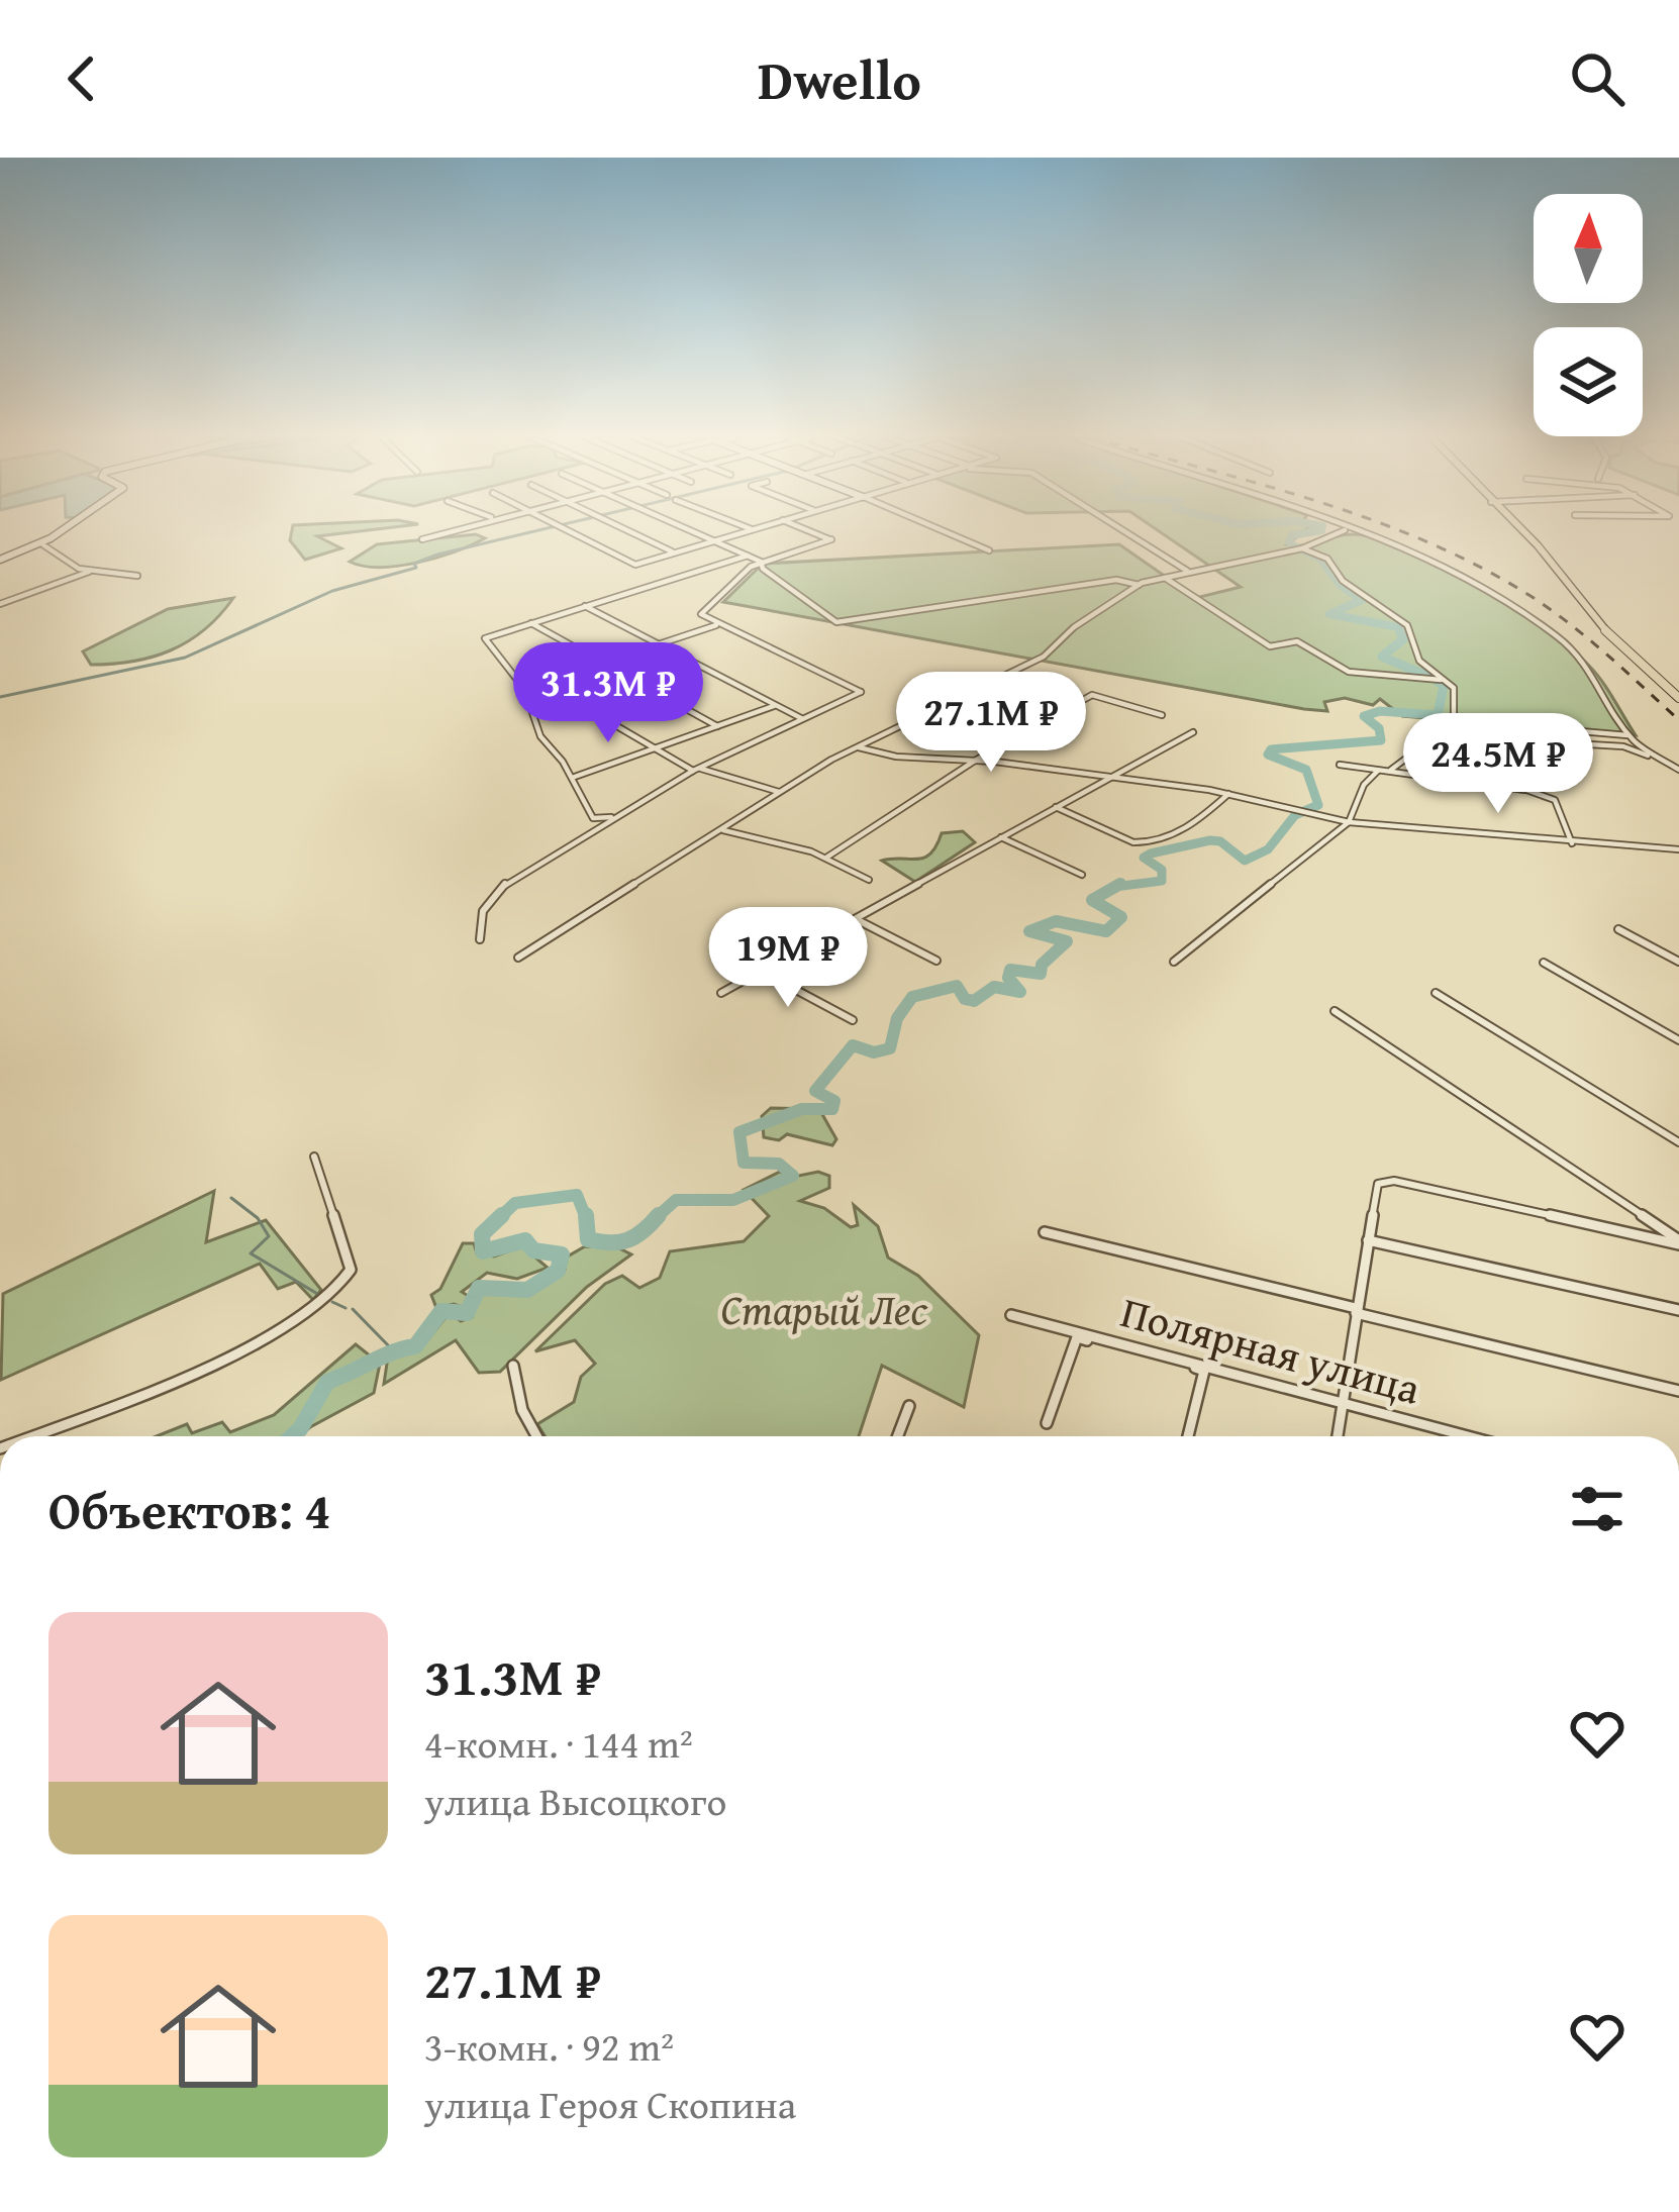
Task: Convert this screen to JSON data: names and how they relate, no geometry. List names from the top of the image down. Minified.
{"streets":{"street":["Полярная улица"]},"parks":["Старый Лес"],"north":"top","page":{"header":"Dwello","price":["31.3M ₽","27.1M ₽","24.5M ₽","19M ₽"],"heading":"Объектов: 4","list":[{"name":"31.3M ₽","note":"4-комн. · 144 m² · улица Высоцкого"},{"name":"27.1M ₽","note":"3-комн. · 92 m² · улица Героя Скопина"}]}}
